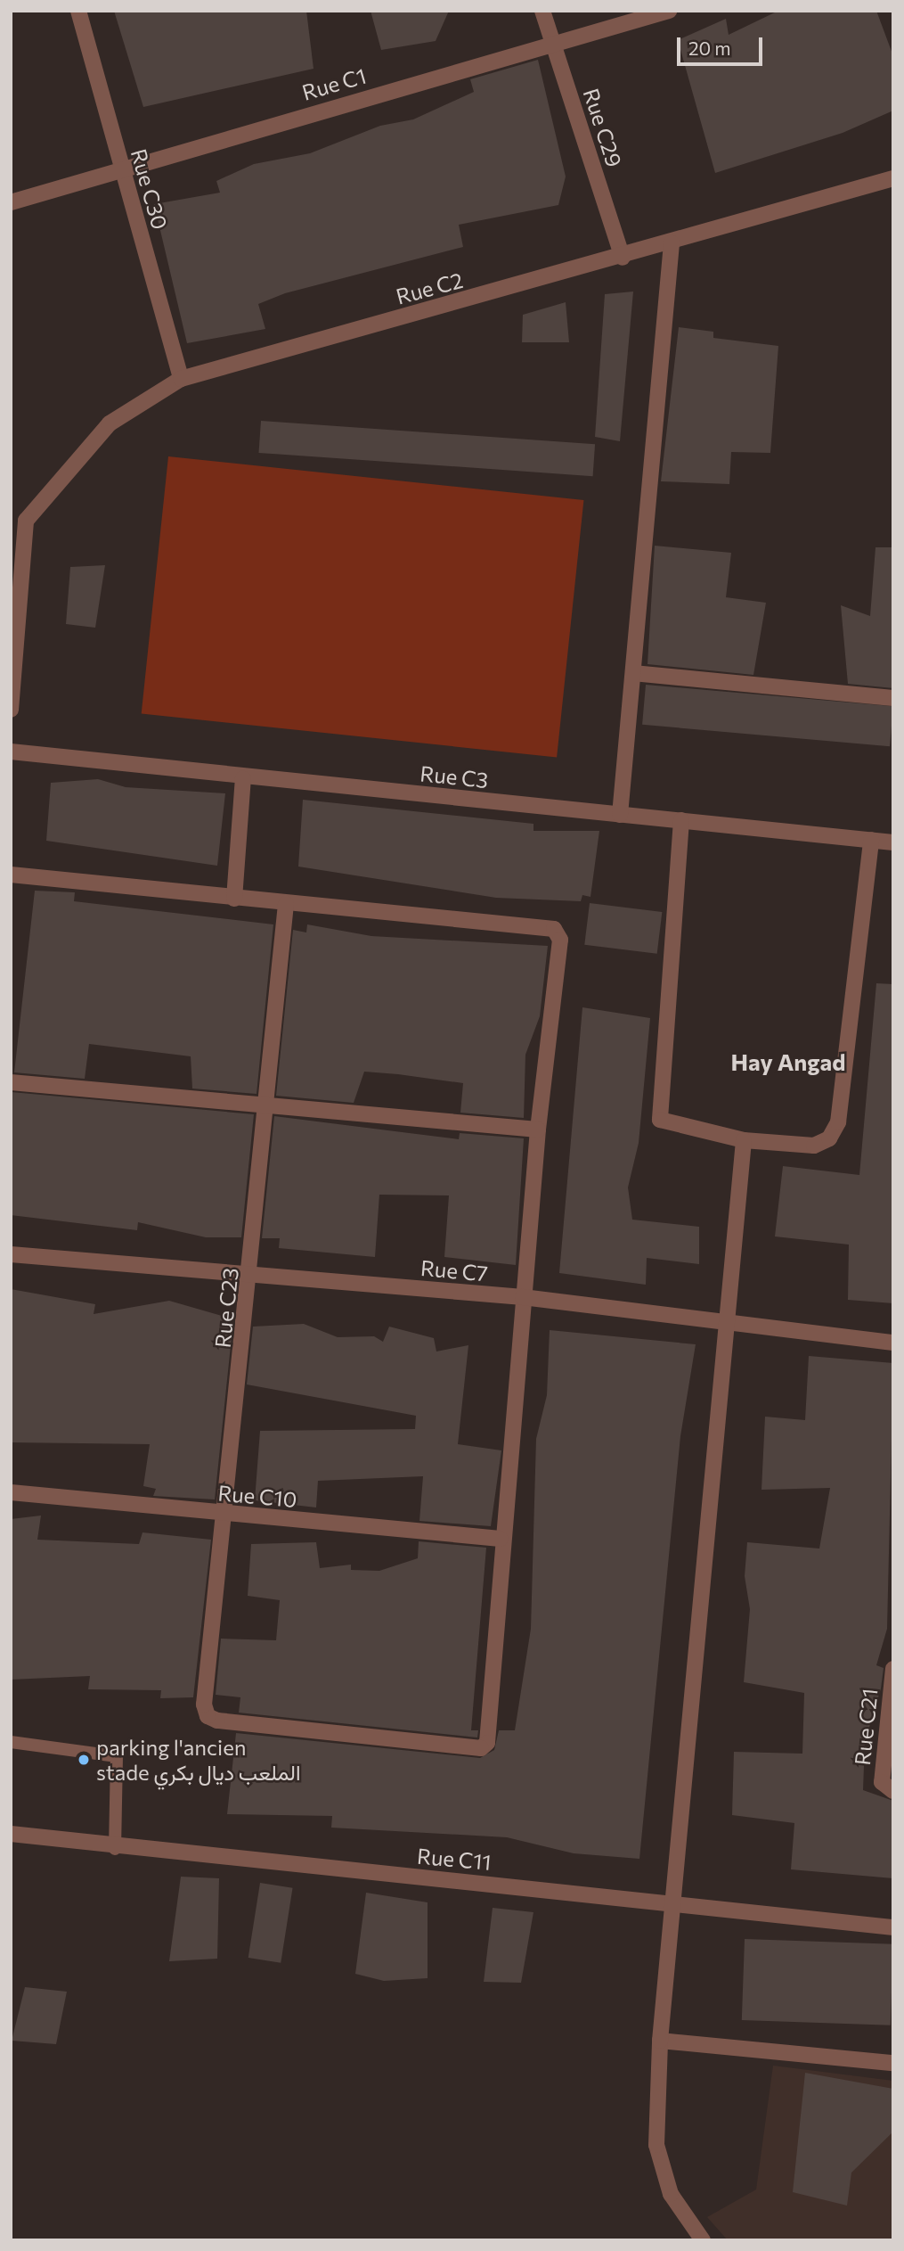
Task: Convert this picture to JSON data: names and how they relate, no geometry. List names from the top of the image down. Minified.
{"streets":{"street":["Rue C1","Rue C29","Rue C30","Rue C2","Rue C3","Rue C7","Rue C23","Rue C10","Rue C21","Rue C11"]},"crossings":[["Rue C1","Rue C29"],["Rue C1","Rue C30"],["Rue C29","Rue C2"],["Rue C30","Rue C2"],["Rue C7","Rue C23"],["Rue C23","Rue C10"]],"districts":["Hay Angad"],"places":["parking l'ancien stade الملعب ديال بكري"],"scale_bar":"20 m"}
